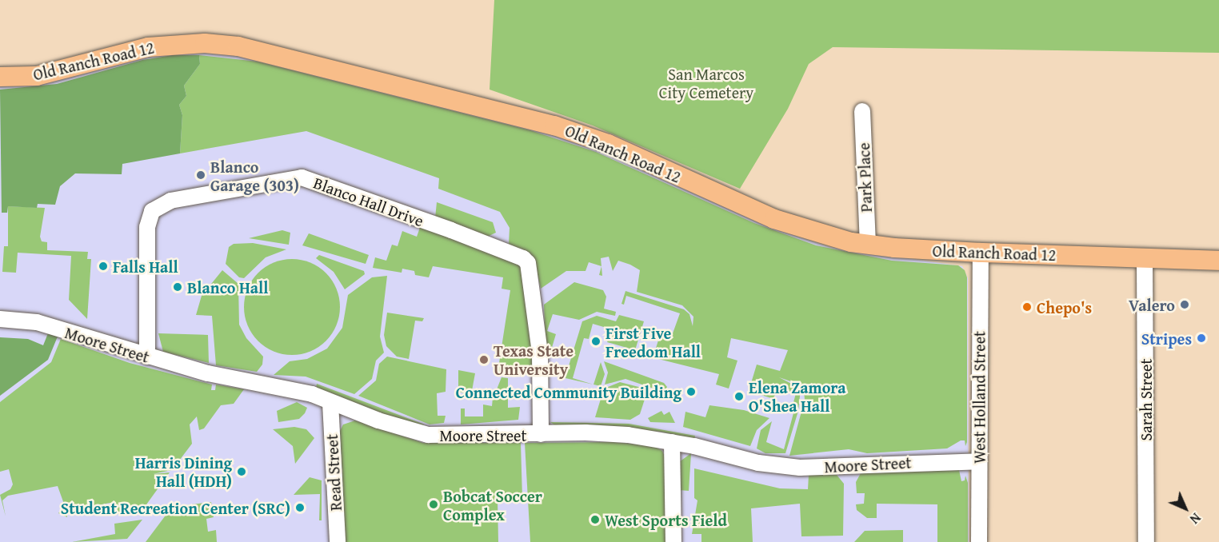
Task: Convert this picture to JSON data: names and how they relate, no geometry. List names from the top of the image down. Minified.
{"streets":{"main road":["Old Ranch Road 12"],"street":["Park Place","Blanco Hall Drive","Moore Street","West Holland Street","Sarah Street","Read Street"]},"crossings":[["Old Ranch Road 12","Park Place"],["Old Ranch Road 12","West Holland Street"],["Old Ranch Road 12","Sarah Street"],["Blanco Hall Drive","Moore Street"],["Moore Street","West Holland Street"],["Moore Street","Read Street"]],"parks":["San Marcos City Cemetery"],"places":["Blanco Garage (303)","Falls Hall","Blanco Hall","Valero","Chepo's","Stripes","First Five Freedom Hall","Texas State University","Connected Community Building","Elena Zamora O'Shea Hall","Harris Dining Hall (HDH)","Bobcat Soccer Complex","Student Recreation Center (SRC)","West Sports Field"],"north":"bottom right"}
